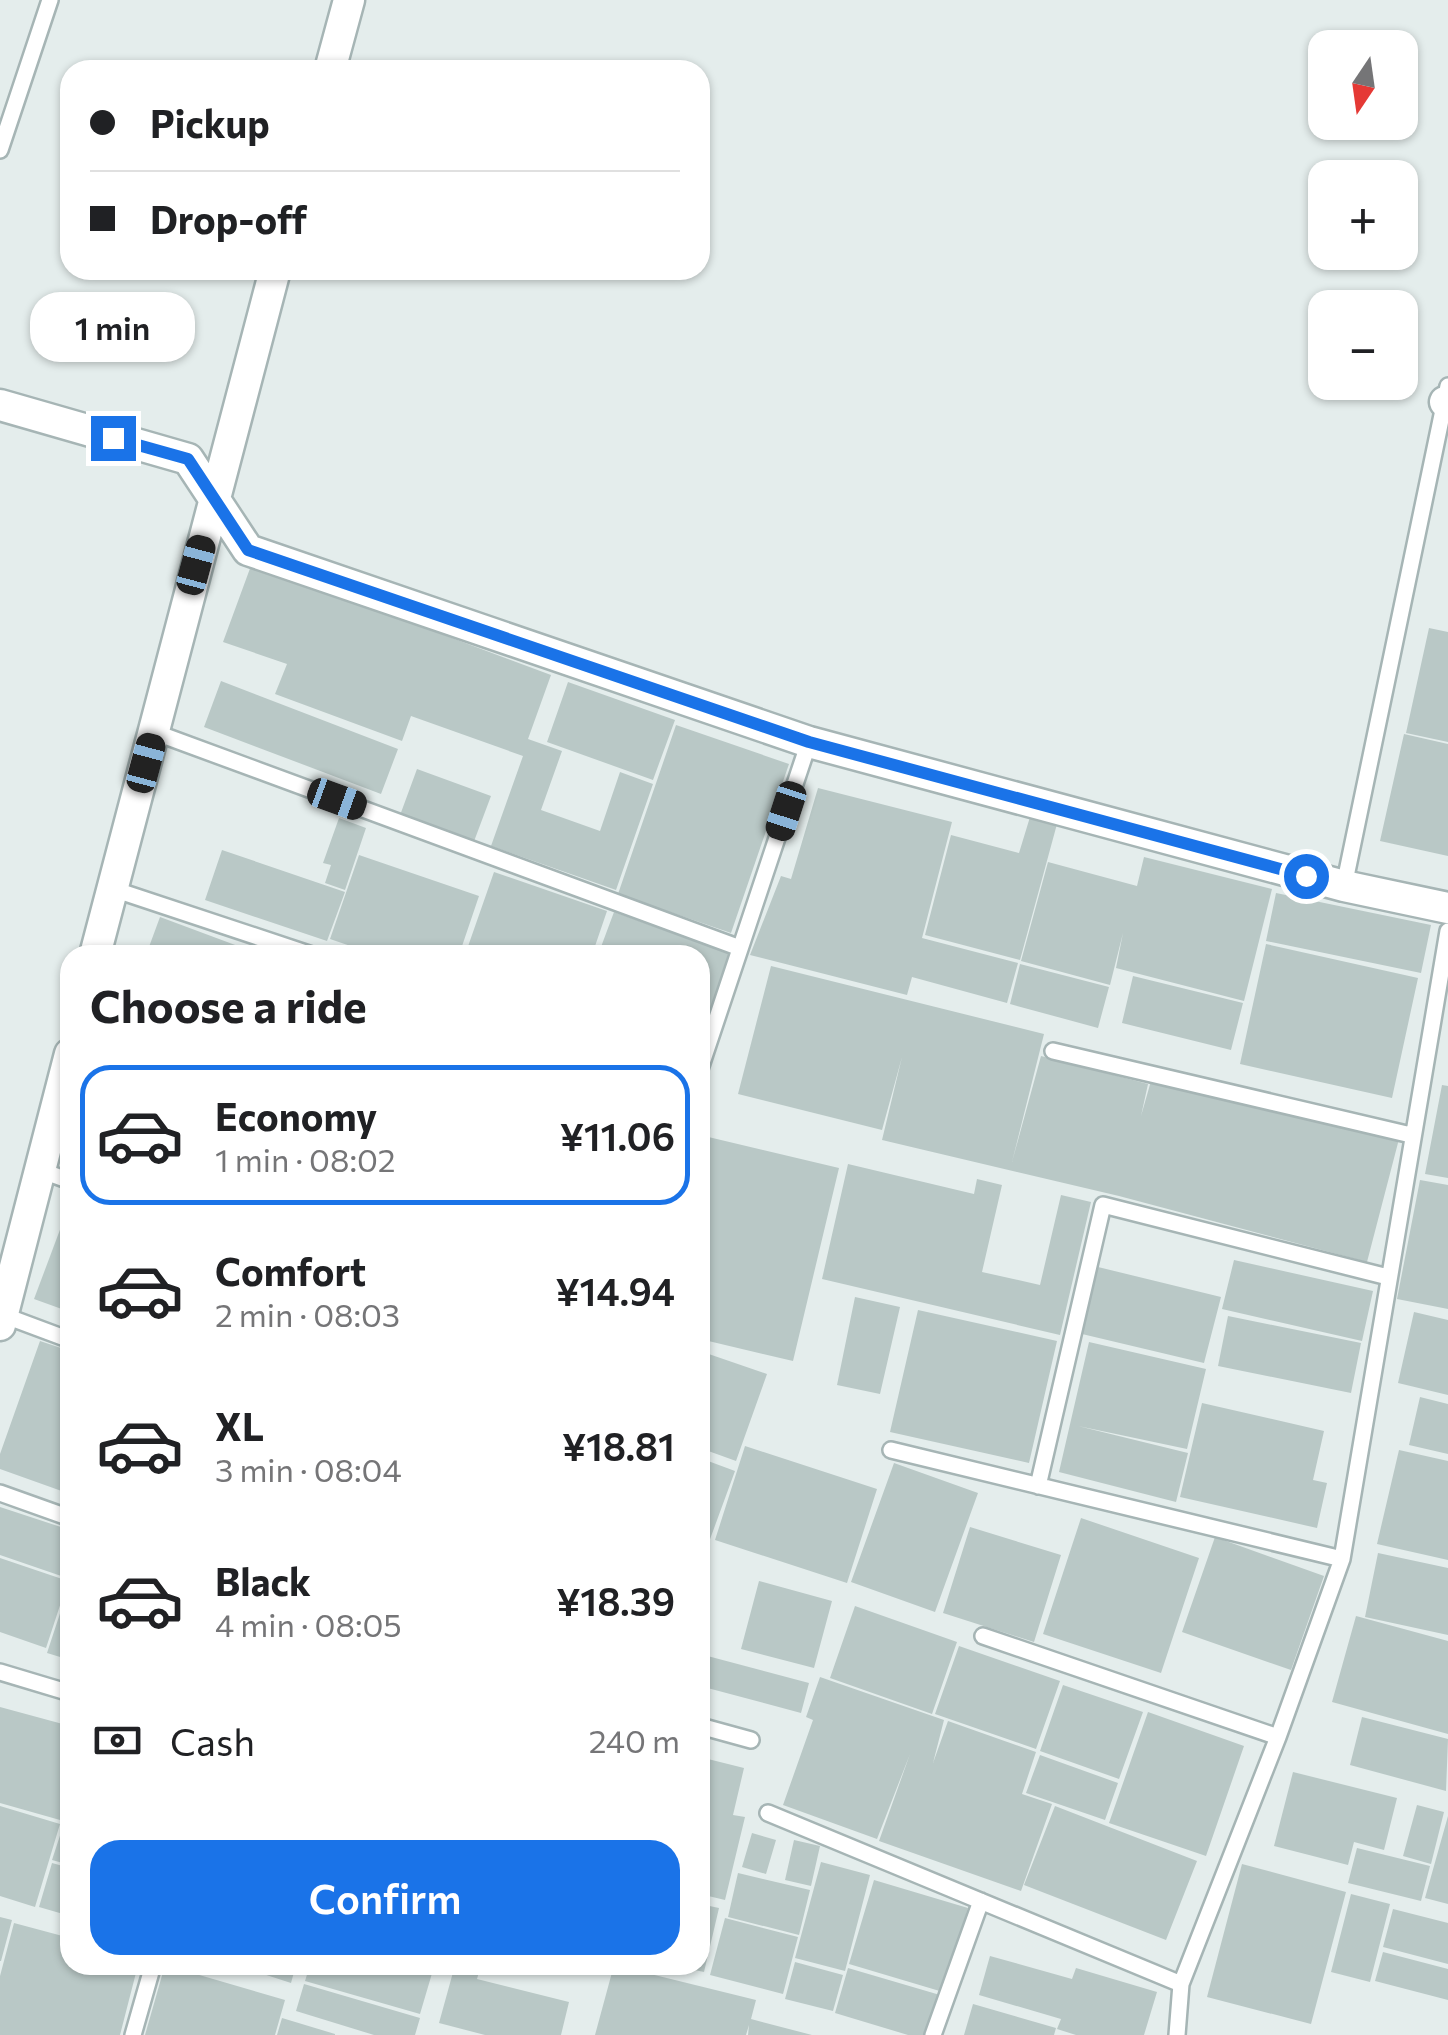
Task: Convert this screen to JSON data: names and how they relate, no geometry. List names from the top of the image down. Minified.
{"north":"bottom","page":{"map_buttons":["+","−"],"banner":["Pickup","Drop-off"],"bubble":"1 min","heading":"Choose a ride","list":[{"name":"Economy","note":"1 min · 08:02","value":"¥11.06"},{"name":"Comfort","note":"2 min · 08:03","value":"¥14.94"},{"name":"XL","note":"3 min · 08:04","value":"¥18.81"},{"name":"Black","note":"4 min · 08:05","value":"¥18.39"}],"pay":["Cash","240 m"],"buttons":"Confirm"}}
